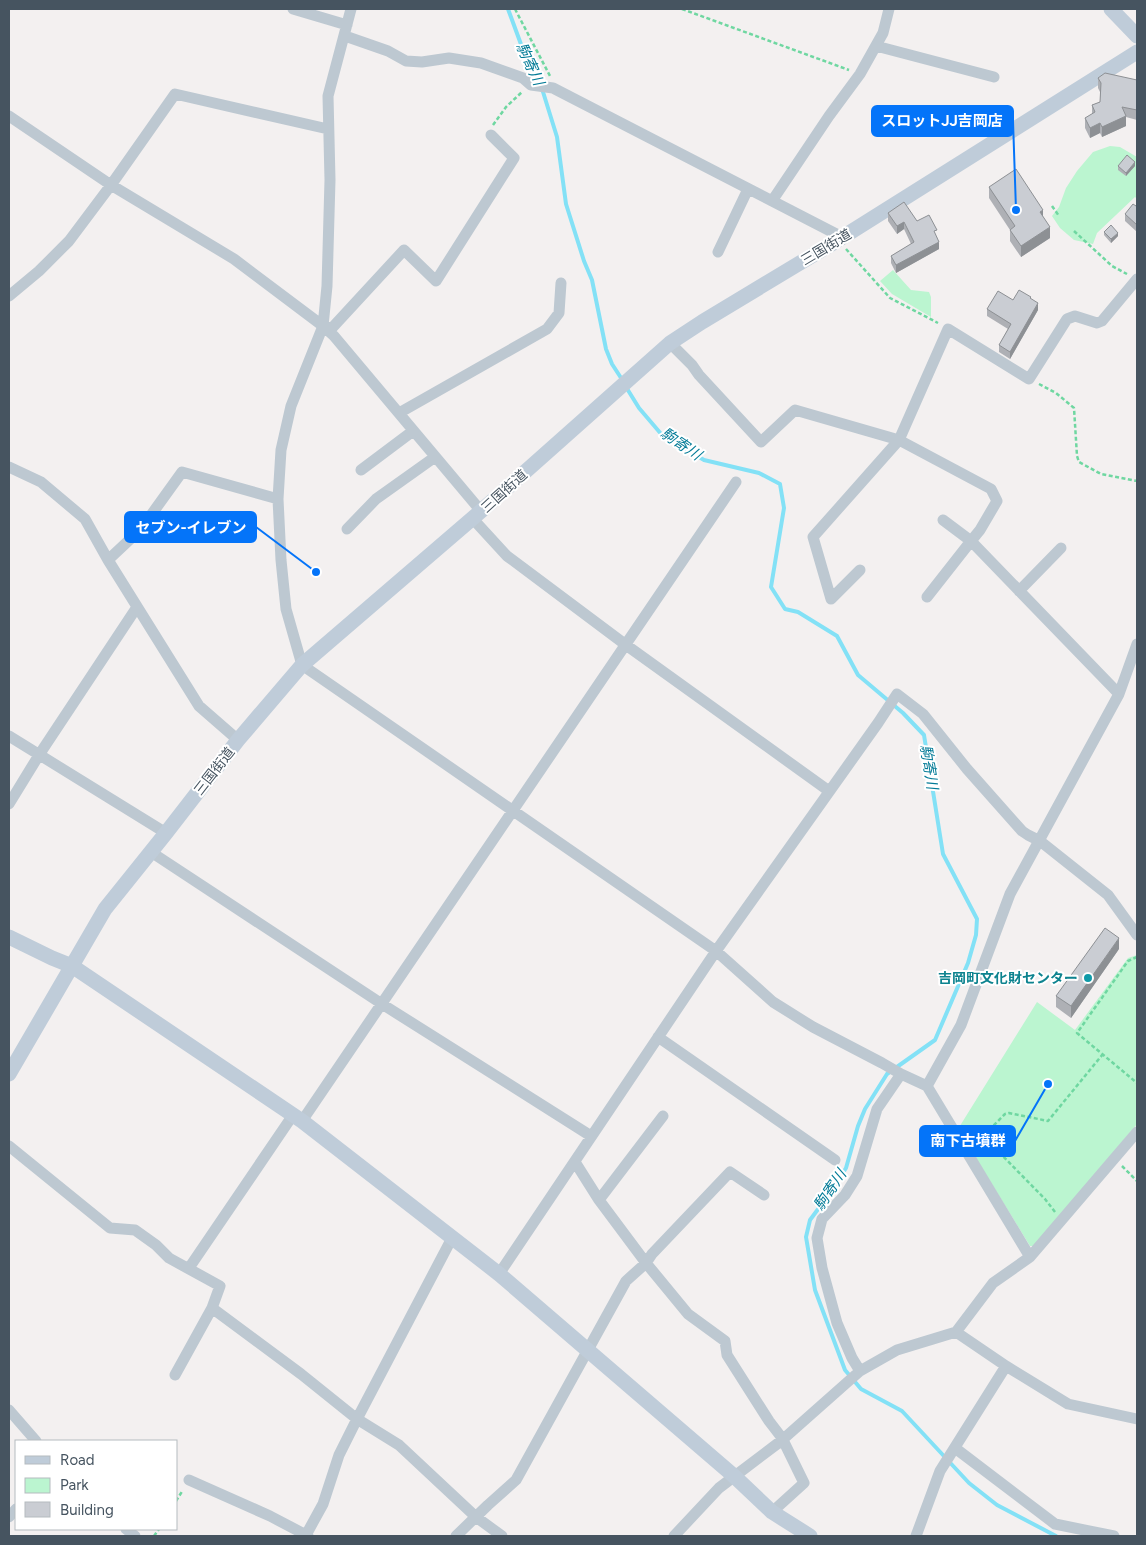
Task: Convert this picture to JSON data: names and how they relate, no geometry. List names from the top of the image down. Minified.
{"streets":{"street":["三国街道"]},"water":["駒寄川"],"places":["スロットJJ吉岡店","セブン-イレブン","吉岡町文化財センター","南下古墳群"],"legend":["Road","Park","Building"]}
